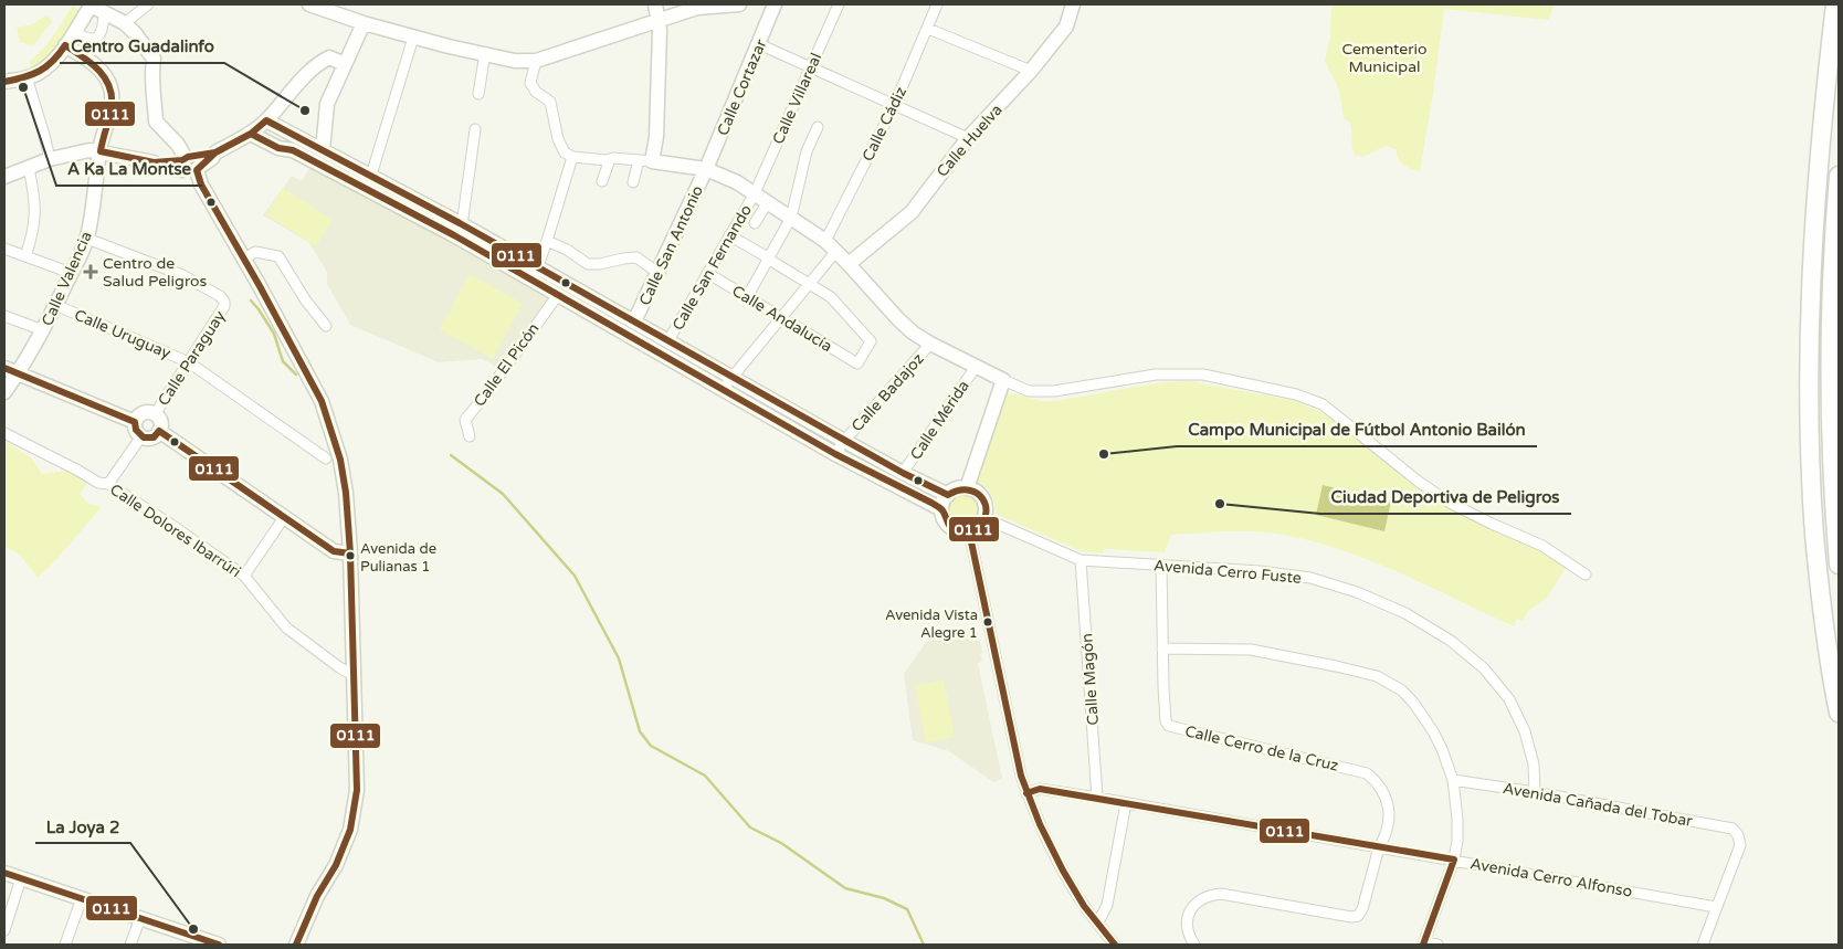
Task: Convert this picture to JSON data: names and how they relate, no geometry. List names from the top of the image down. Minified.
{"streets":{"street":["Calle Cortazar","Calle Villareal","Calle Cádiz","Calle Huelva","Calle San Antonio","Calle San Fernando","Calle Valencia","Calle Andalucía","Calle Uruguay","Calle Paraguay","Calle El Picón","Calle Badajoz","Calle Mérida","Calle Dolores Ibarrúri","Avenida Cerro Fuste","Calle Magón","Calle Cerro de la Cruz","Avenida Cañada del Tobar","Avenida Cerro Alfonso"]},"crossings":[["Calle Cortazar","Calle San Antonio"],["Calle Villareal","Calle San Fernando"],["Calle San Fernando","Calle Andalucía"],["Calle Valencia","Calle Uruguay"],["Calle Valencia","Calle Paraguay"],["Calle Uruguay","Calle Paraguay"],["Avenida Cerro Fuste","Calle Magón"],["Avenida Cerro Fuste","Calle Cerro de la Cruz"],["Avenida Cerro Fuste","Avenida Cañada del Tobar"],["Calle Magón","Avenida Cerro Alfonso"],["Calle Cerro de la Cruz","Avenida Cerro Alfonso"],["Avenida Cañada del Tobar","Avenida Cerro Alfonso"]],"parks":["Cementerio Municipal"],"places":{"other":["A Ka La Montse","Centro Guadalinfo","Campo Municipal de Fútbol Antonio Bailón","Ciudad Deportiva de Peligros","Avenida de Pulianas 1","Avenida Vista Alegre 1","La Joya 2"],"health":["Centro de Salud Peligros"]},"lines":["transit line 0111"]}
